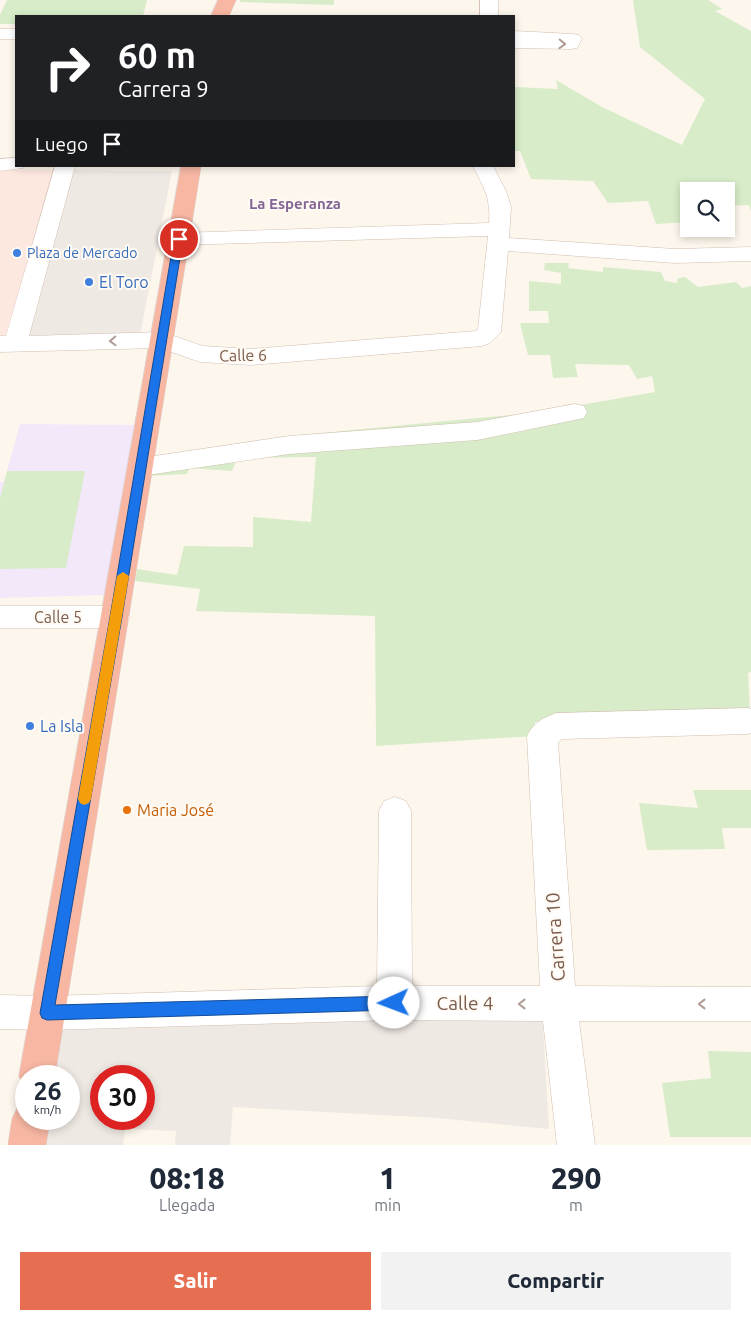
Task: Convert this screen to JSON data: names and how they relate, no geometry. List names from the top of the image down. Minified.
{"streets":{"street":["Calle 6","Calle 5","Carrera 10","Calle 4"]},"crossings":[["Carrera 10","Calle 4"]],"one_way":["Calle 4"],"districts":["La Esperanza"],"places":["Plaza de Mercado","El Toro","La Isla","Maria José"],"page":{"turn":["60 m","Carrera 9"],"then":"Luego","speed":"26 km/h","limit":"30","eta":["08:18","Llegada","1","min","290","m"],"buttons":["Salir","Compartir"]}}
